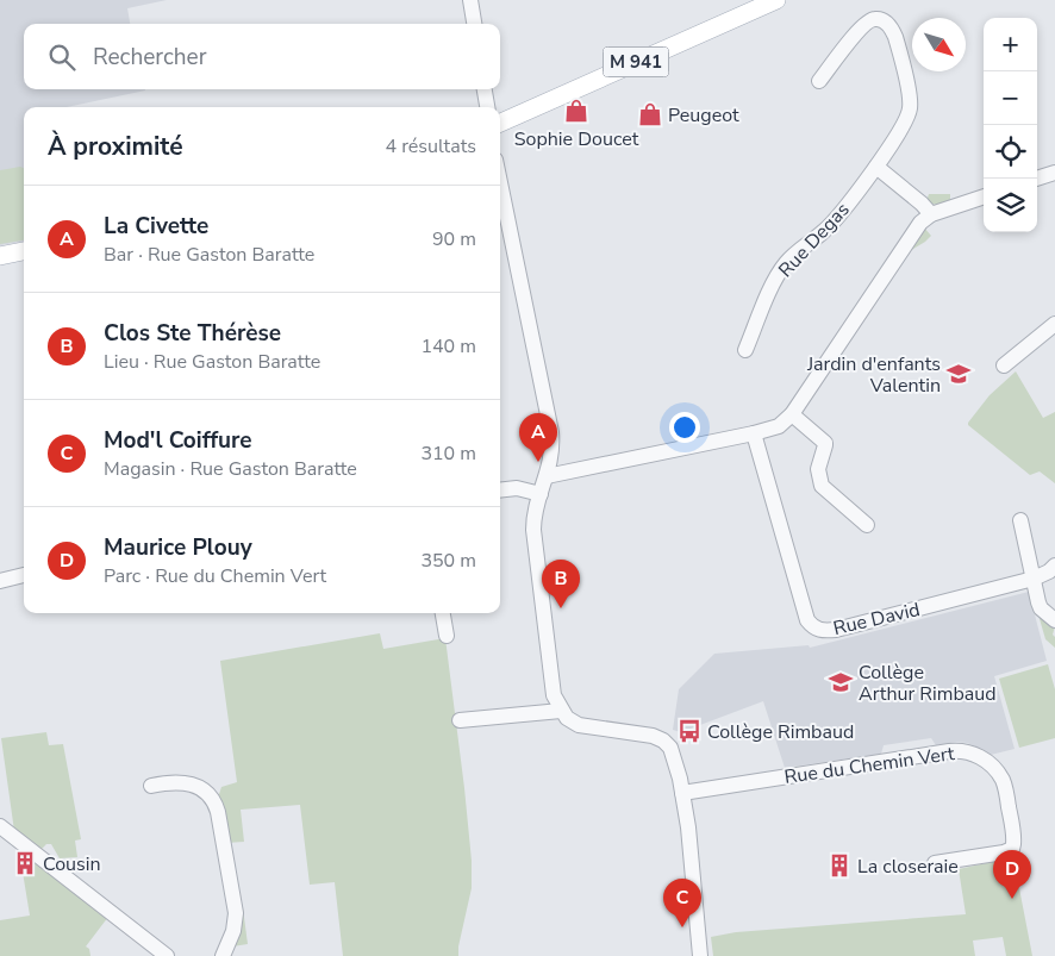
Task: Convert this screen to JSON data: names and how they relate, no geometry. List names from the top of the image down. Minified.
{"streets":{"main road":["M 941"],"street":["Rue Degas","Rue David","Rue du Chemin Vert"]},"places":{"shop":["Sophie Doucet","Peugeot"],"school or university":["Jardin d'enfants Valentin","Collège Arthur Rimbaud"],"bus stop":["Collège Rimbaud"],"building":["Cousin","La closeraie"]},"north":"bottom right","page":{"map_buttons":["+","−"],"search":"Rechercher","heading":["À proximité","4 résultats"],"list":[{"mark":"A","name":"La Civette","note":"Bar · Rue Gaston Baratte","value":"90 m"},{"mark":"B","name":"Clos Ste Thérèse","note":"Lieu · Rue Gaston Baratte","value":"140 m"},{"mark":"C","name":"Mod'l Coiffure","note":"Magasin · Rue Gaston Baratte","value":"310 m"},{"mark":"D","name":"Maurice Plouy","note":"Parc · Rue du Chemin Vert","value":"350 m"}],"pins":["A","B","D","C"]}}
